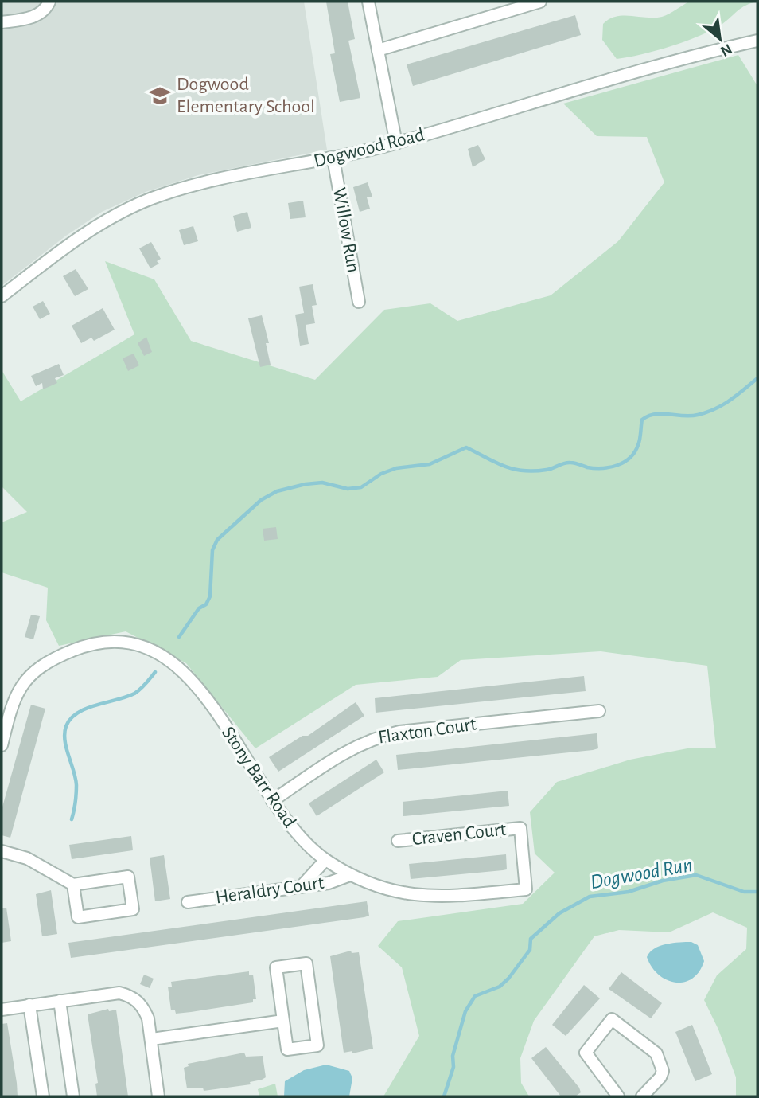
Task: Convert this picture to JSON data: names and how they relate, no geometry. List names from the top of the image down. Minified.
{"streets":{"street":["Dogwood Road","Willow Run","Flaxton Court","Stony Barr Road","Craven Court","Heraldry Court"]},"crossings":[["Dogwood Road","Willow Run"],["Flaxton Court","Stony Barr Road"],["Stony Barr Road","Craven Court"],["Stony Barr Road","Heraldry Court"]],"water":["Dogwood Run"],"places":{"school or university":["Dogwood Elementary School"]},"north":"bottom right"}
